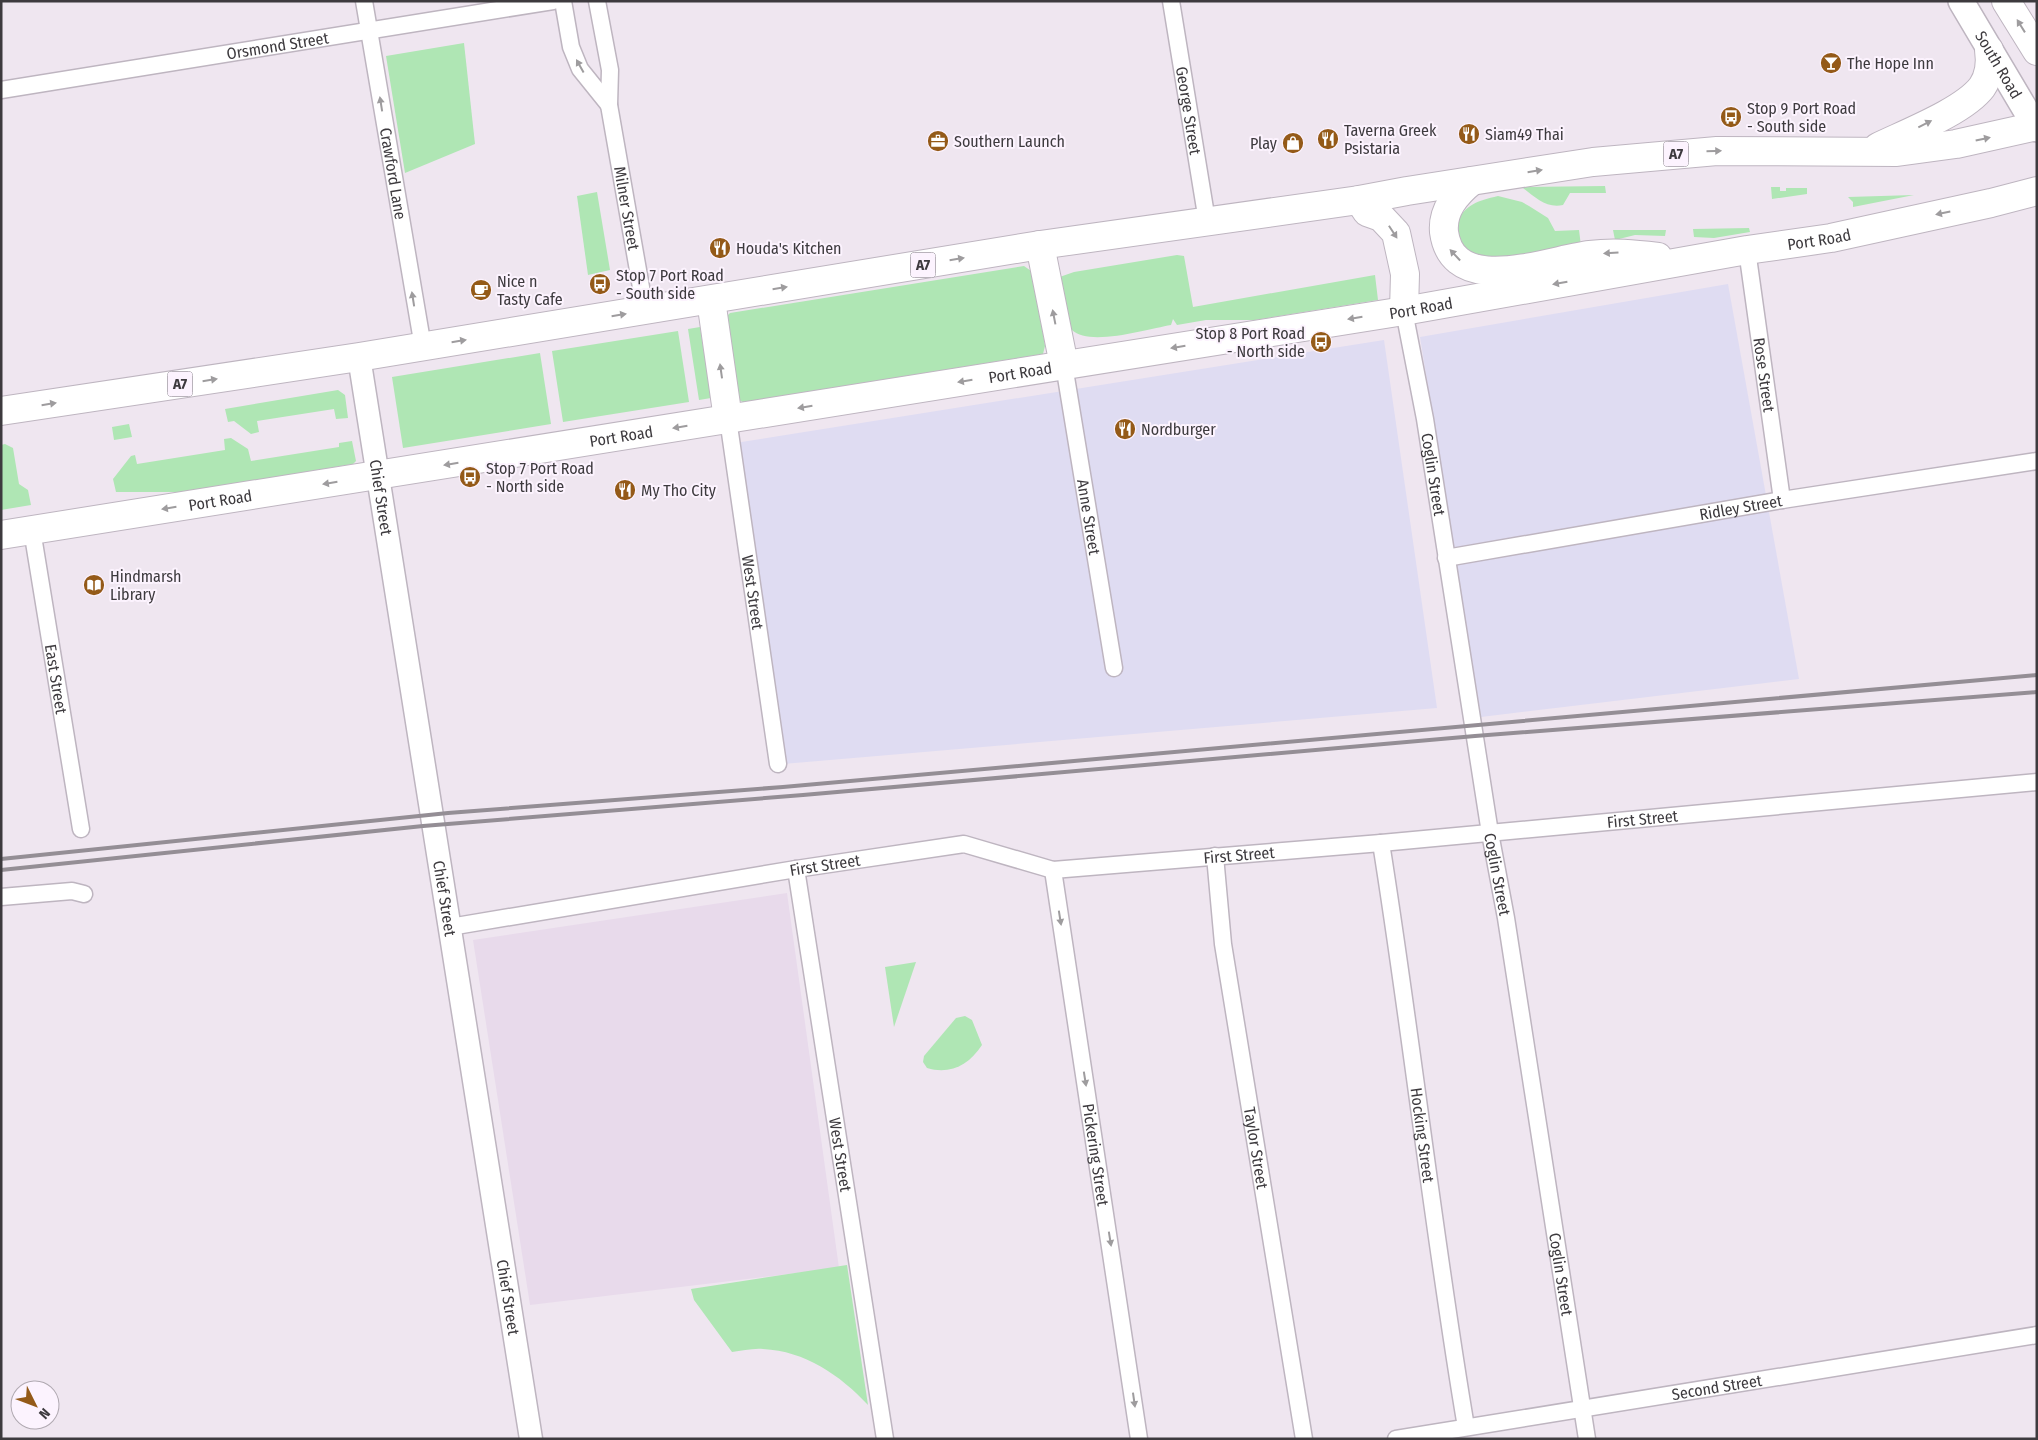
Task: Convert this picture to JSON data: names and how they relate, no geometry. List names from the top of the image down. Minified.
{"streets":{"highway":["A7","Port Road"],"main road":["South Road"],"street":["Orsmond Street","George Street","Crawford Lane","Milner Street","Rose Street","Coglin Street","Chief Street","Ridley Street","Anne Street","West Street","East Street","First Street","Hocking Street","Taylor Street","Pickering Street","Second Street"]},"crossings":[["Orsmond Street","Crawford Lane"],["South Road","A7"],["George Street","A7"],["A7","Crawford Lane"],["A7","Milner Street"],["A7","Chief Street"],["Port Road","Rose Street"],["Port Road","Coglin Street"],["Port Road","Chief Street"],["Port Road","Anne Street"],["Port Road","West Street"],["Port Road","East Street"],["Rose Street","Ridley Street"],["Coglin Street","Ridley Street"],["Coglin Street","First Street"],["Coglin Street","Second Street"],["Chief Street","First Street"],["West Street","First Street"],["First Street","Hocking Street"],["First Street","Taylor Street"],["First Street","Pickering Street"],["Hocking Street","Second Street"]],"one_way":["Crawford Lane","Pickering Street"],"places":{"bar":["The Hope Inn"],"bus stop":["Stop 9 Port Road - South side","Stop 7 Port Road - South side","Stop 8 Port Road - North side","Stop 7 Port Road - North side"],"restaurant":["Siam49 Thai","Taverna Greek Psistaria","Houda's Kitchen","Nordburger","My Tho City"],"office":["Southern Launch"],"shop":["Play"],"cafe":["Nice n Tasty Cafe"],"library":["Hindmarsh Library"]},"north":"bottom right"}
